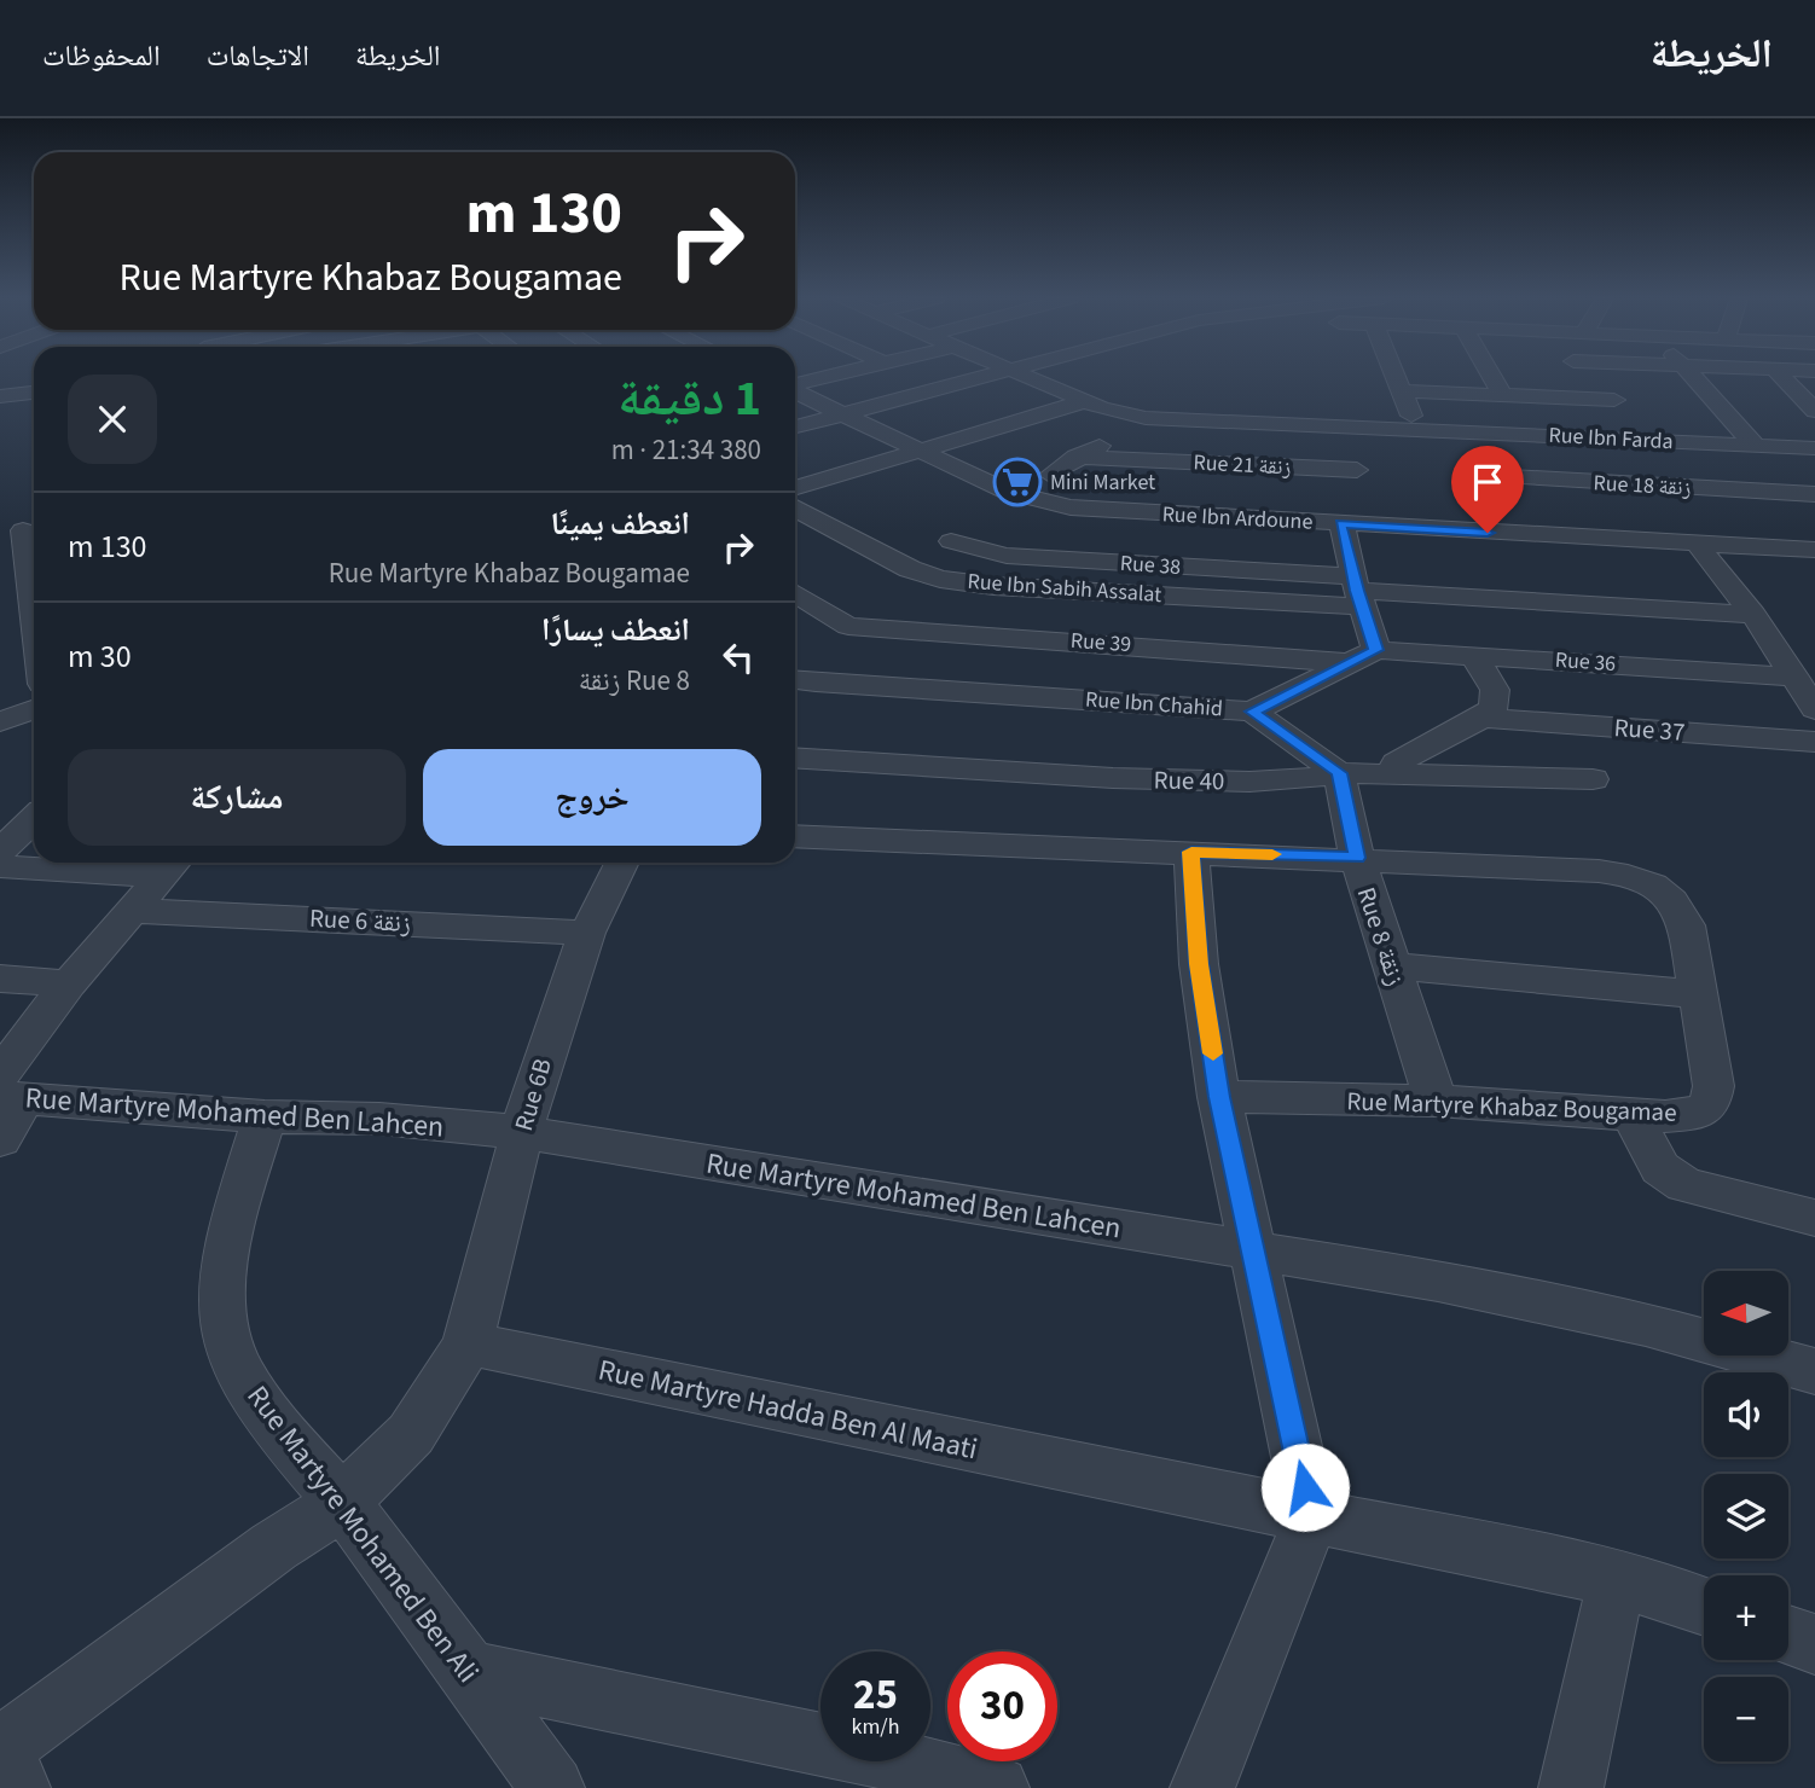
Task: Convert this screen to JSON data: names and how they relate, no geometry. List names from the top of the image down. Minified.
{"streets":{"street":["Rue Ibn Farda","Rue 21 زنقة","Rue 18 زنقة","Rue Ibn Ardoune","Rue 38","Rue Ibn Sabih Assalat","Rue 39","Rue 36","Rue Ibn Chahid","Rue 37","Rue 40","Rue 6 زنقة","Rue 8 زنقة","Rue 6B","Rue Martyre Khabaz Bougamae","Rue Martyre Mohamed Ben Lahcen","Rue Martyre Hadda Ben Al Maati","Rue Martyre Mohamed Ben Ali"]},"crossings":[["Rue Ibn Farda","Rue 21 زنقة"],["Rue 38","Rue Ibn Sabih Assalat"],["Rue 39","Rue 36"],["Rue 39","Rue Ibn Chahid"],["Rue 36","Rue Ibn Chahid"],["Rue 40","Rue 8 زنقة"],["Rue 6 زنقة","Rue 6B"],["Rue 8 زنقة","Rue Martyre Khabaz Bougamae"],["Rue 6B","Rue Martyre Mohamed Ben Lahcen"],["Rue 6B","Rue Martyre Hadda Ben Al Maati"],["Rue Martyre Mohamed Ben Lahcen","Rue Martyre Mohamed Ben Ali"]],"places":{"supermarket":["Mini Market"]},"north":"left","page":{"header":"الخريطة","nav":["الخريطة","الاتجاهات","المحفوظات"],"turn":["130 m","Rue Martyre Khabaz Bougamae"],"heading":["1 دقيقة","380 m · 21:34"],"list":[{"name":"انعطف يمينًا","note":"Rue Martyre Khabaz Bougamae","value":"130 m"},{"name":"انعطف يسارًا","note":"Rue 8 زنقة","value":"30 m"}],"buttons":["خروج","مشاركة"],"map_buttons":["+","−"],"speed":"25 km/h","limit":"30"}}
